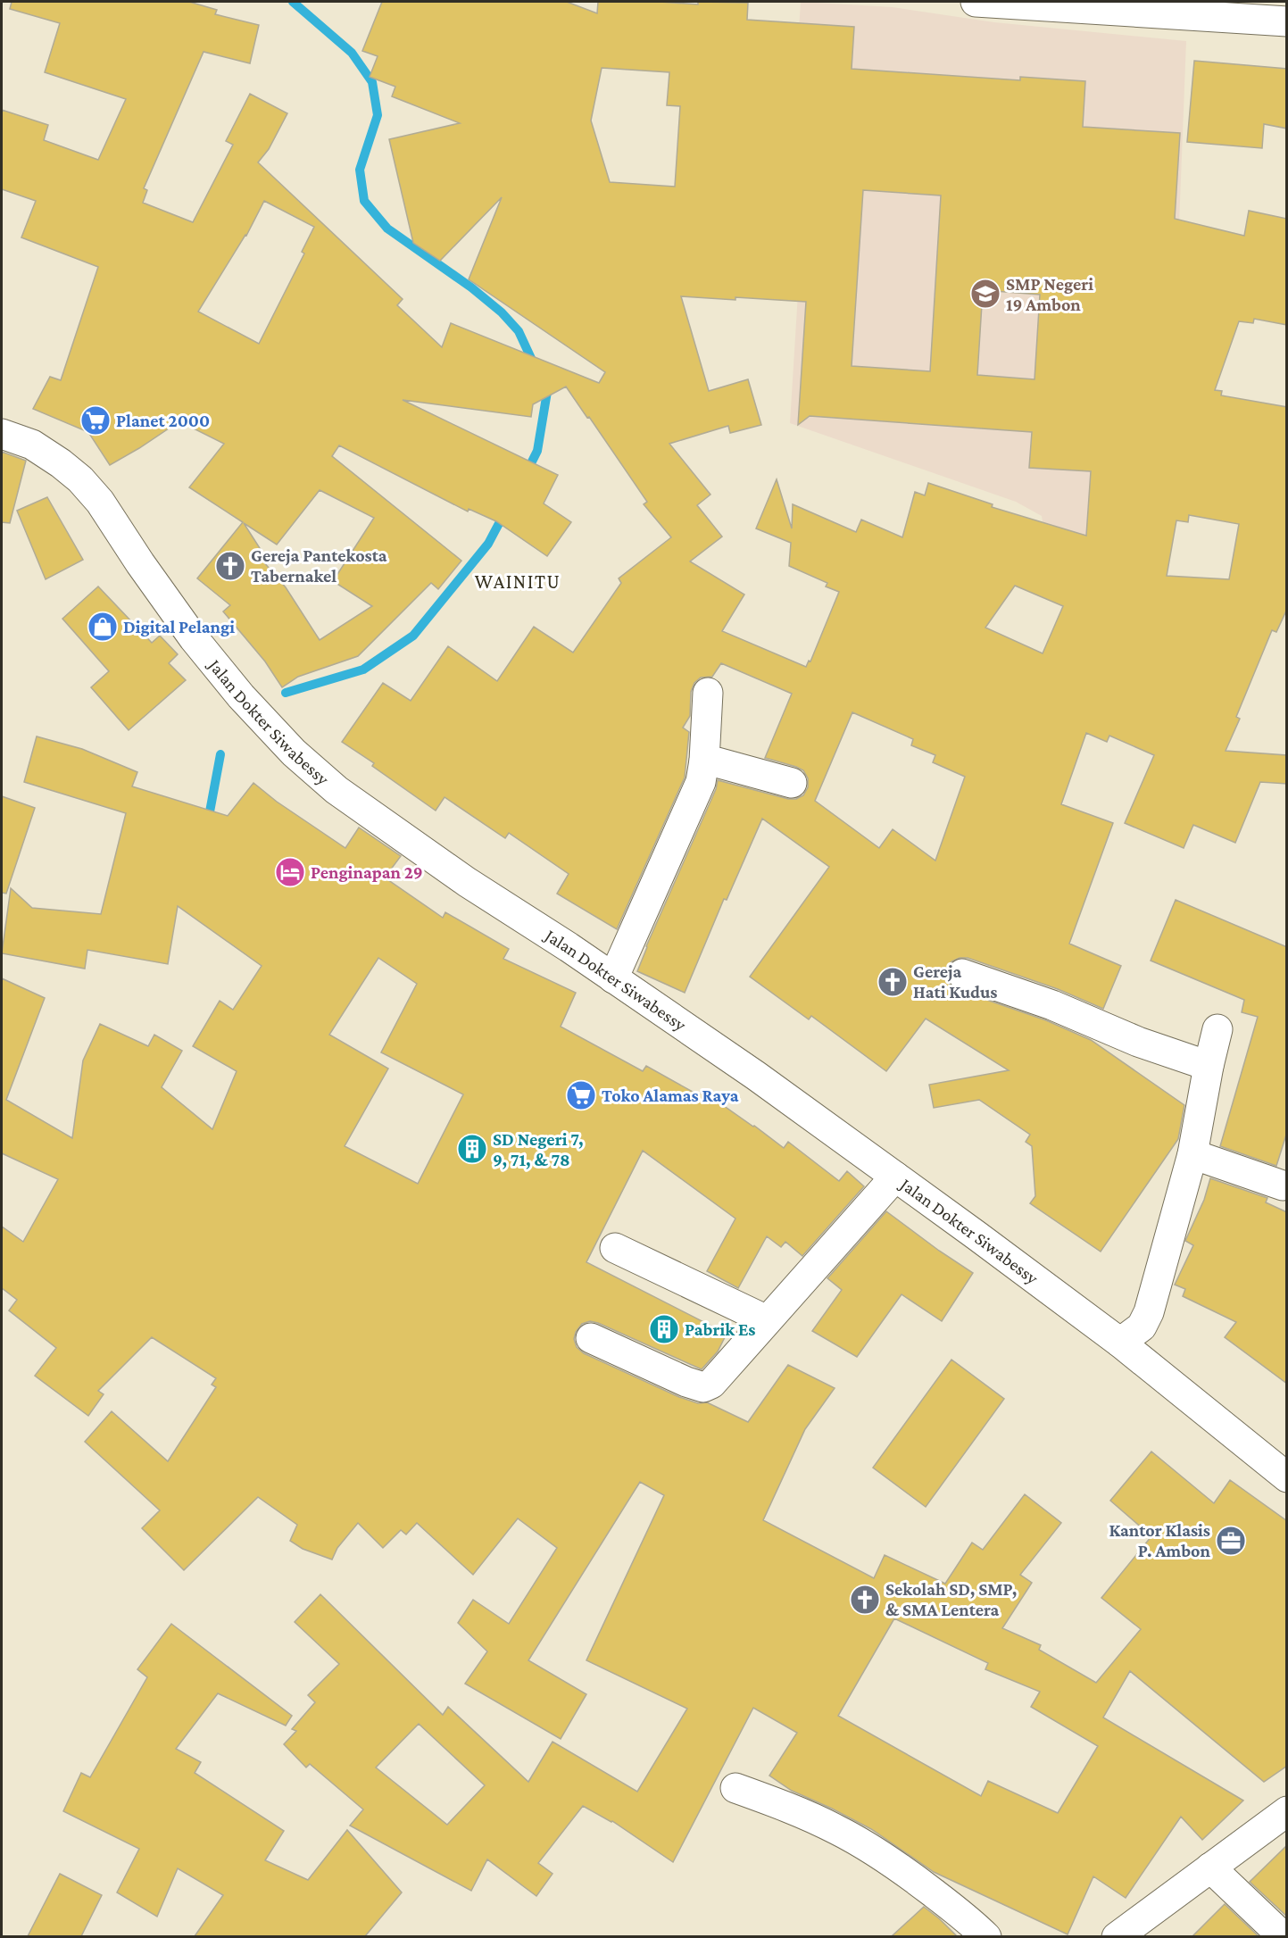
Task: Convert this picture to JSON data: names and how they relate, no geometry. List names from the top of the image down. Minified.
{"streets":{"street":["Jalan Dokter Siwabessy"]},"districts":["WAINITU"],"places":{"school or university":["SMP Negeri 19 Ambon"],"supermarket":["Planet 2000","Toko Alamas Raya"],"church":["Gereja Pantekosta Tabernakel","Gereja Hati Kudus","Sekolah SD, SMP, & SMA Lentera"],"shop":["Digital Pelangi"],"hotel":["Penginapan 29"],"building":["SD Negeri 7, 9, 71, & 78","Pabrik Es"],"office":["Kantor Klasis P. Ambon"]}}
